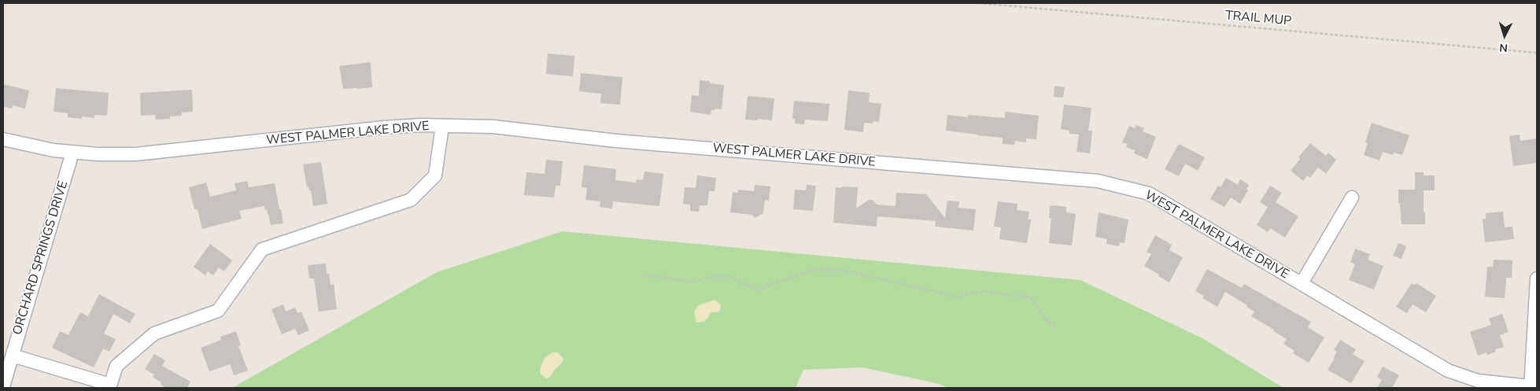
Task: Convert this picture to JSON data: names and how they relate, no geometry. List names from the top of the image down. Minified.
{"streets":{"street":["WEST PALMER LAKE DRIVE","ORCHARD SPRINGS DRIVE"],"path":["TRAIL MUP"]},"crossings":[["WEST PALMER LAKE DRIVE","ORCHARD SPRINGS DRIVE"]],"north":"bottom"}
